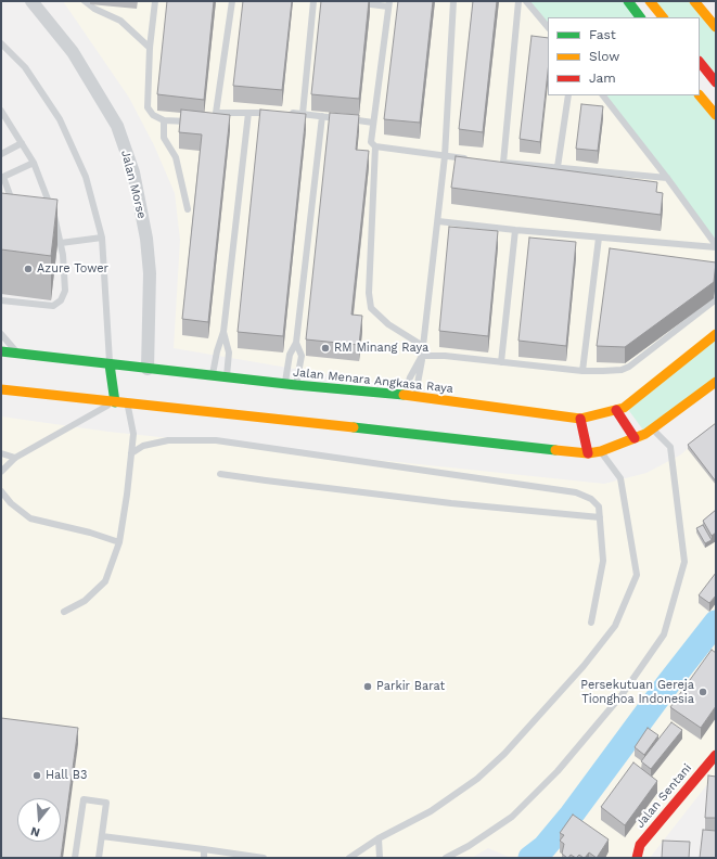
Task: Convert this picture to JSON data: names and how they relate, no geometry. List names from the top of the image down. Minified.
{"streets":{"street":["Jalan Morse","Jalan Menara Angkasa Raya","Jalan Sentani"]},"crossings":[["Jalan Morse","Jalan Menara Angkasa Raya"]],"places":["Azure Tower","RM Minang Raya","Parkir Barat","Persekutuan Gereja Tionghoa Indonesia","Hall B3"],"legend":["Fast","Slow","Jam"],"north":"bottom"}
